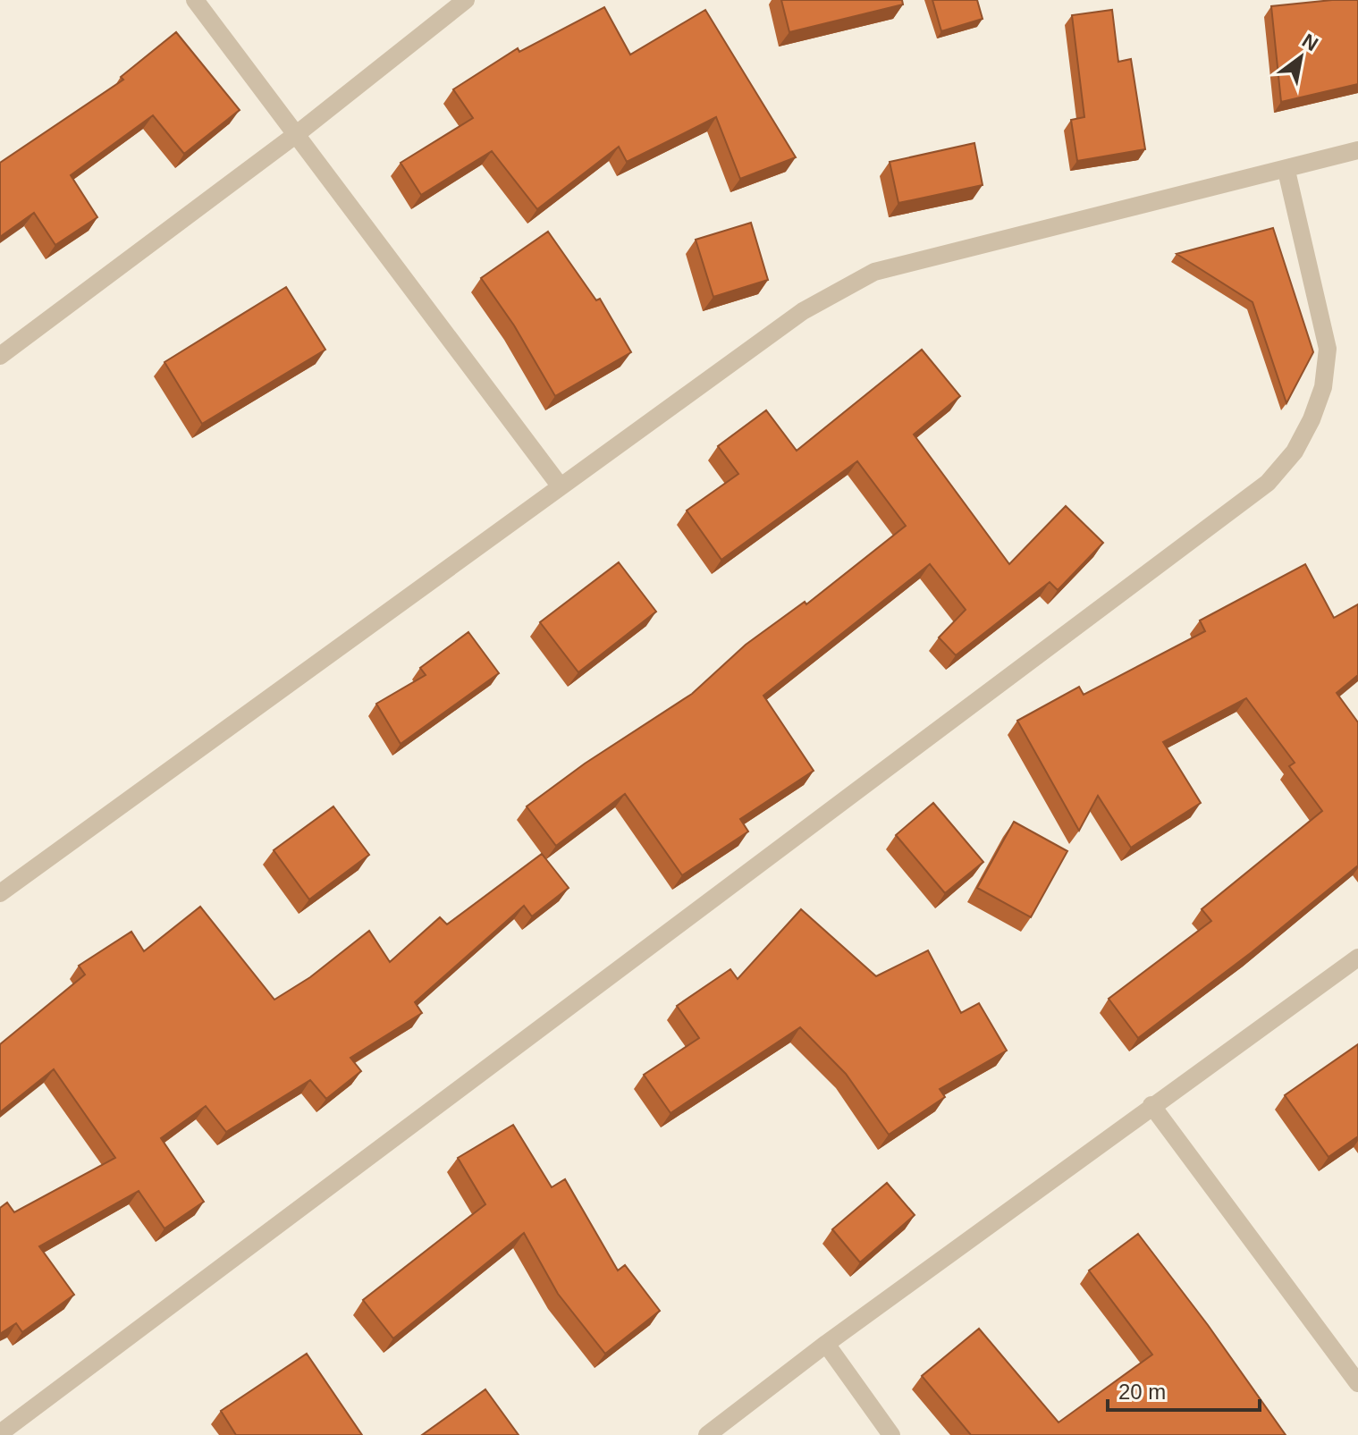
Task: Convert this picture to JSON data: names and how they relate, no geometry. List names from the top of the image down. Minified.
{"scale_bar":"20 m","north":"top right"}
